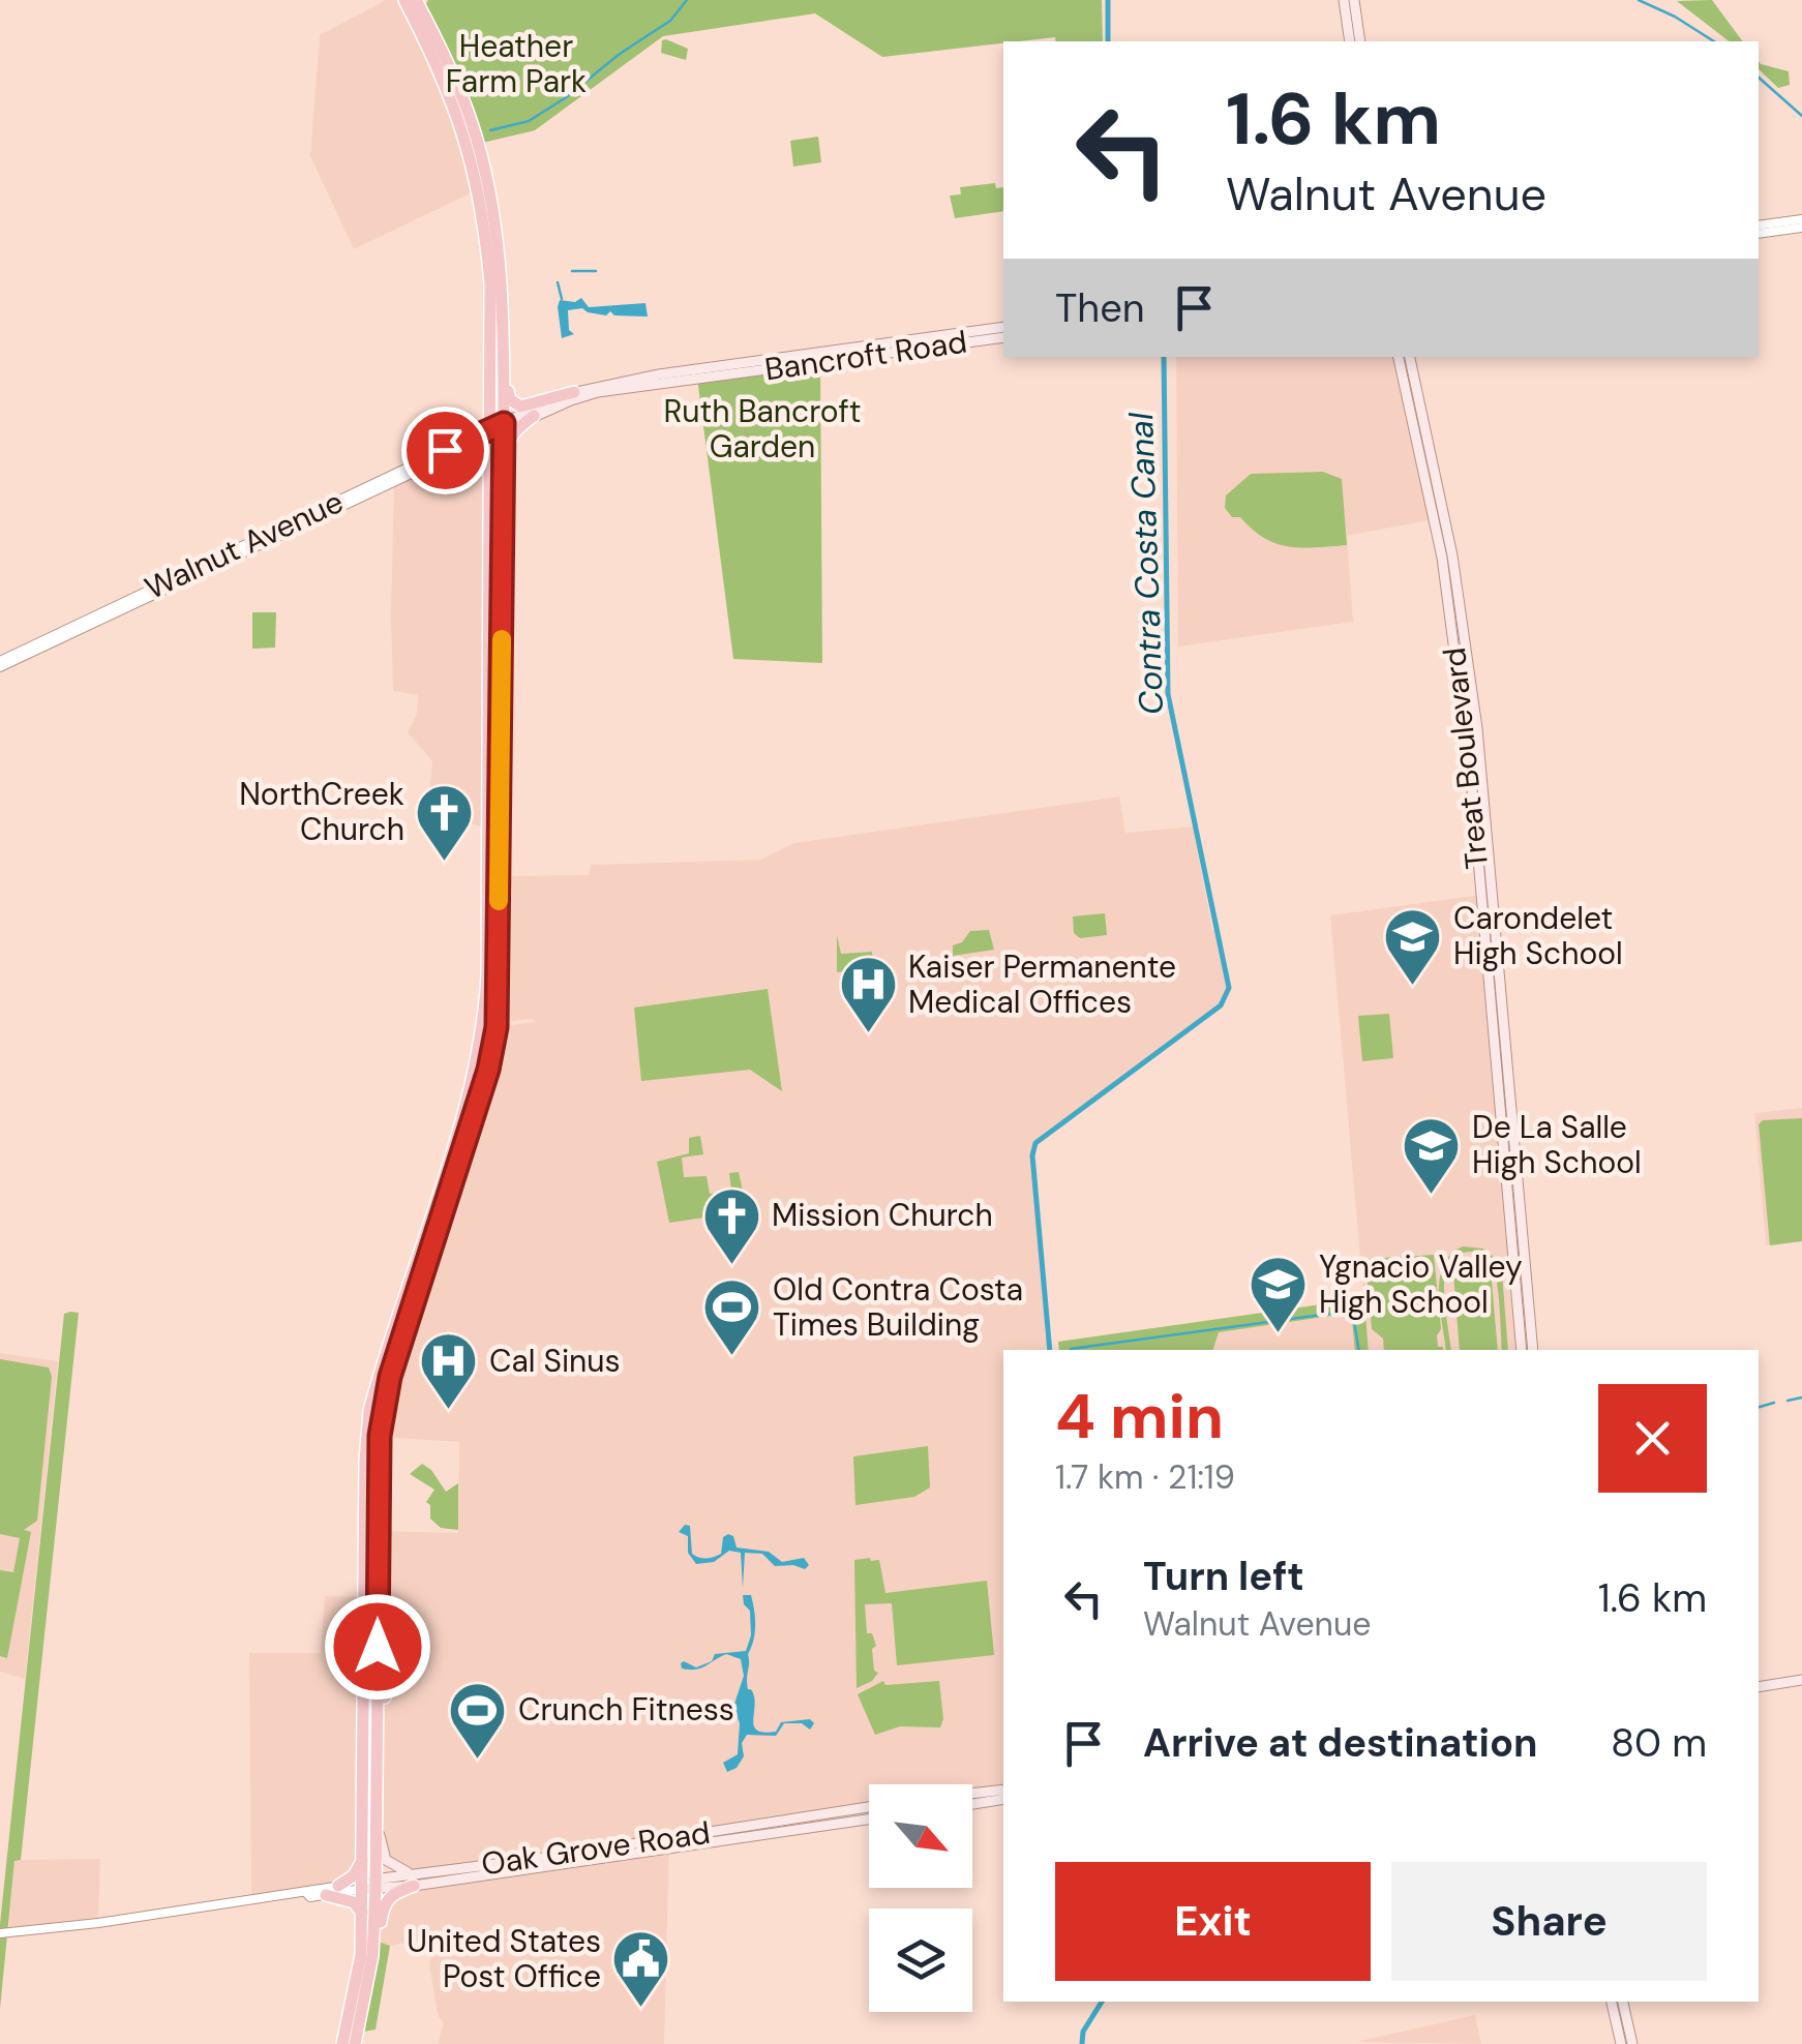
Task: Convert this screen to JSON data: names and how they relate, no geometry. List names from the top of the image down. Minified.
{"streets":{"main road":["Bancroft Road","Treat Boulevard","Oak Grove Road"],"street":["Walnut Avenue"]},"crossings":[["Bancroft Road","Walnut Avenue"]],"water":["Contra Costa Canal"],"parks":["Heather Farm Park","Ruth Bancroft Garden"],"places":{"church":["NorthCreek Church","Mission Church"],"school or university":["Carondelet High School","De La Salle High School","Ygnacio Valley High School"],"hospital":["Kaiser Permanente Medical Offices","Cal Sinus"],"sports":["Old Contra Costa Times Building","Crunch Fitness"],"public building":["United States Post Office"]},"north":"bottom right","page":{"turn":["1.6 km","Walnut Avenue"],"then":"Then","heading":["4 min","1.7 km · 21:19"],"list":[{"name":"Turn left","note":"Walnut Avenue","value":"1.6 km"},{"name":"Arrive at destination","value":"80 m"}],"buttons":["Exit","Share"]}}
